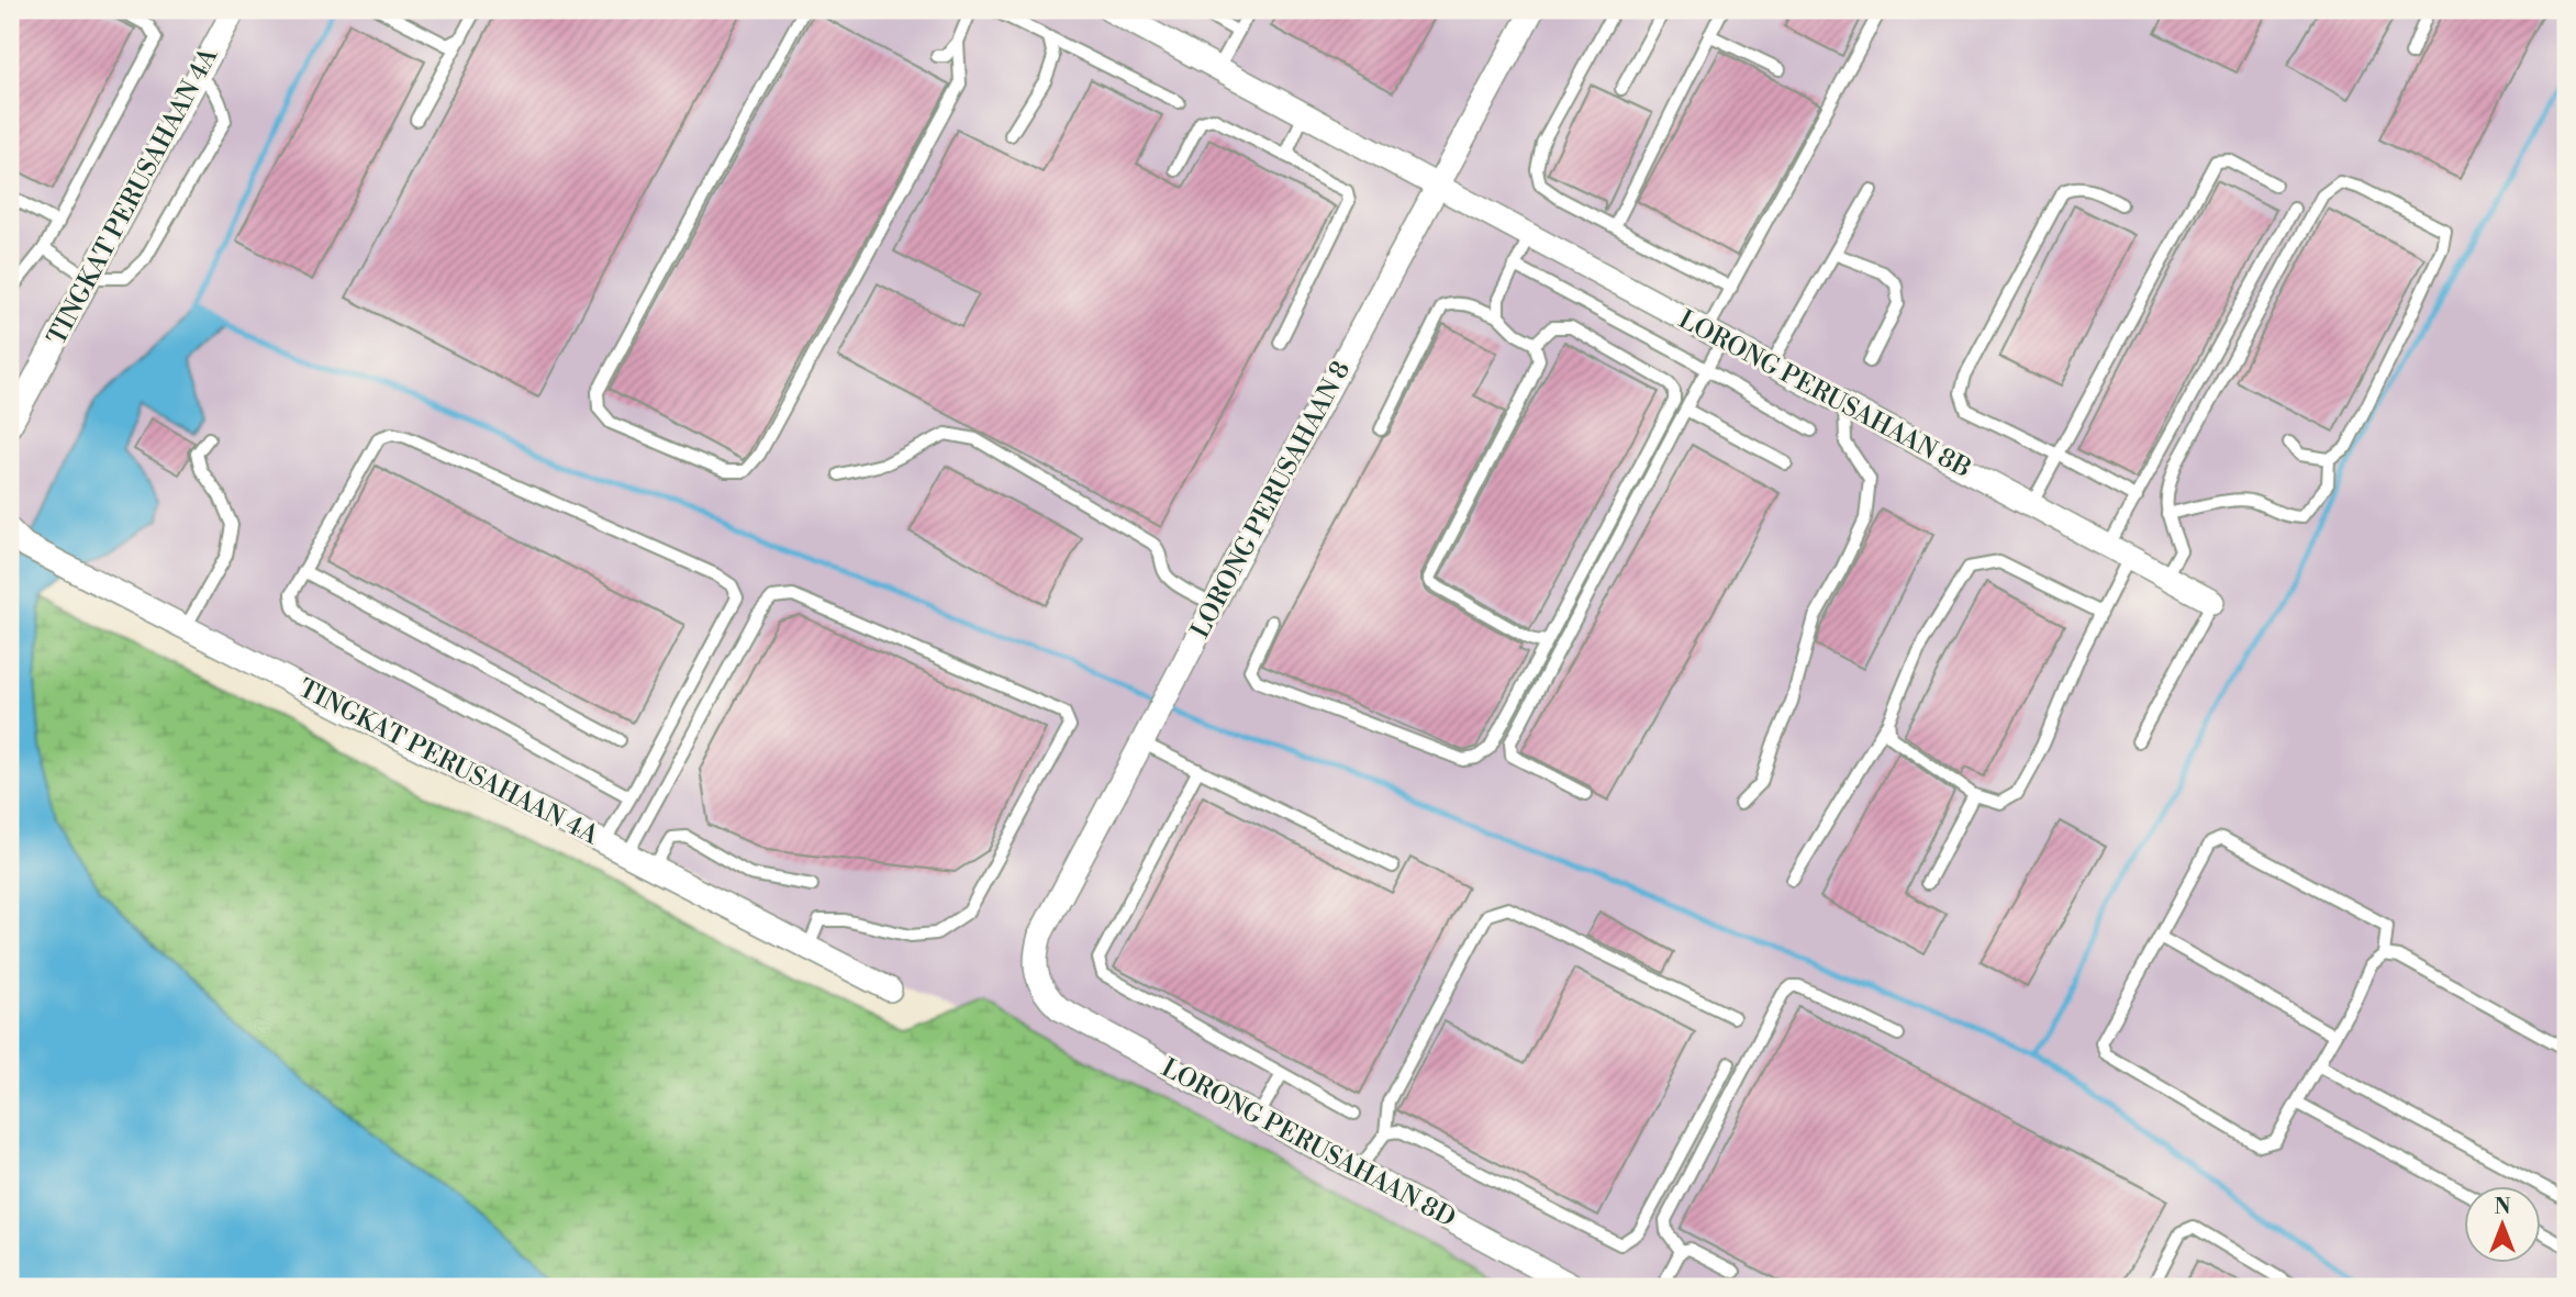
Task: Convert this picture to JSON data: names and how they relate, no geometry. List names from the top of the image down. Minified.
{"streets":{"street":["TINGKAT PERUSAHAAN 4A","LORONG PERUSAHAAN 8B","LORONG PERUSAHAAN 8","LORONG PERUSAHAAN 8D"]},"crossings":[["LORONG PERUSAHAAN 8B","LORONG PERUSAHAAN 8"],["LORONG PERUSAHAAN 8","LORONG PERUSAHAAN 8D"]],"north":"top"}
